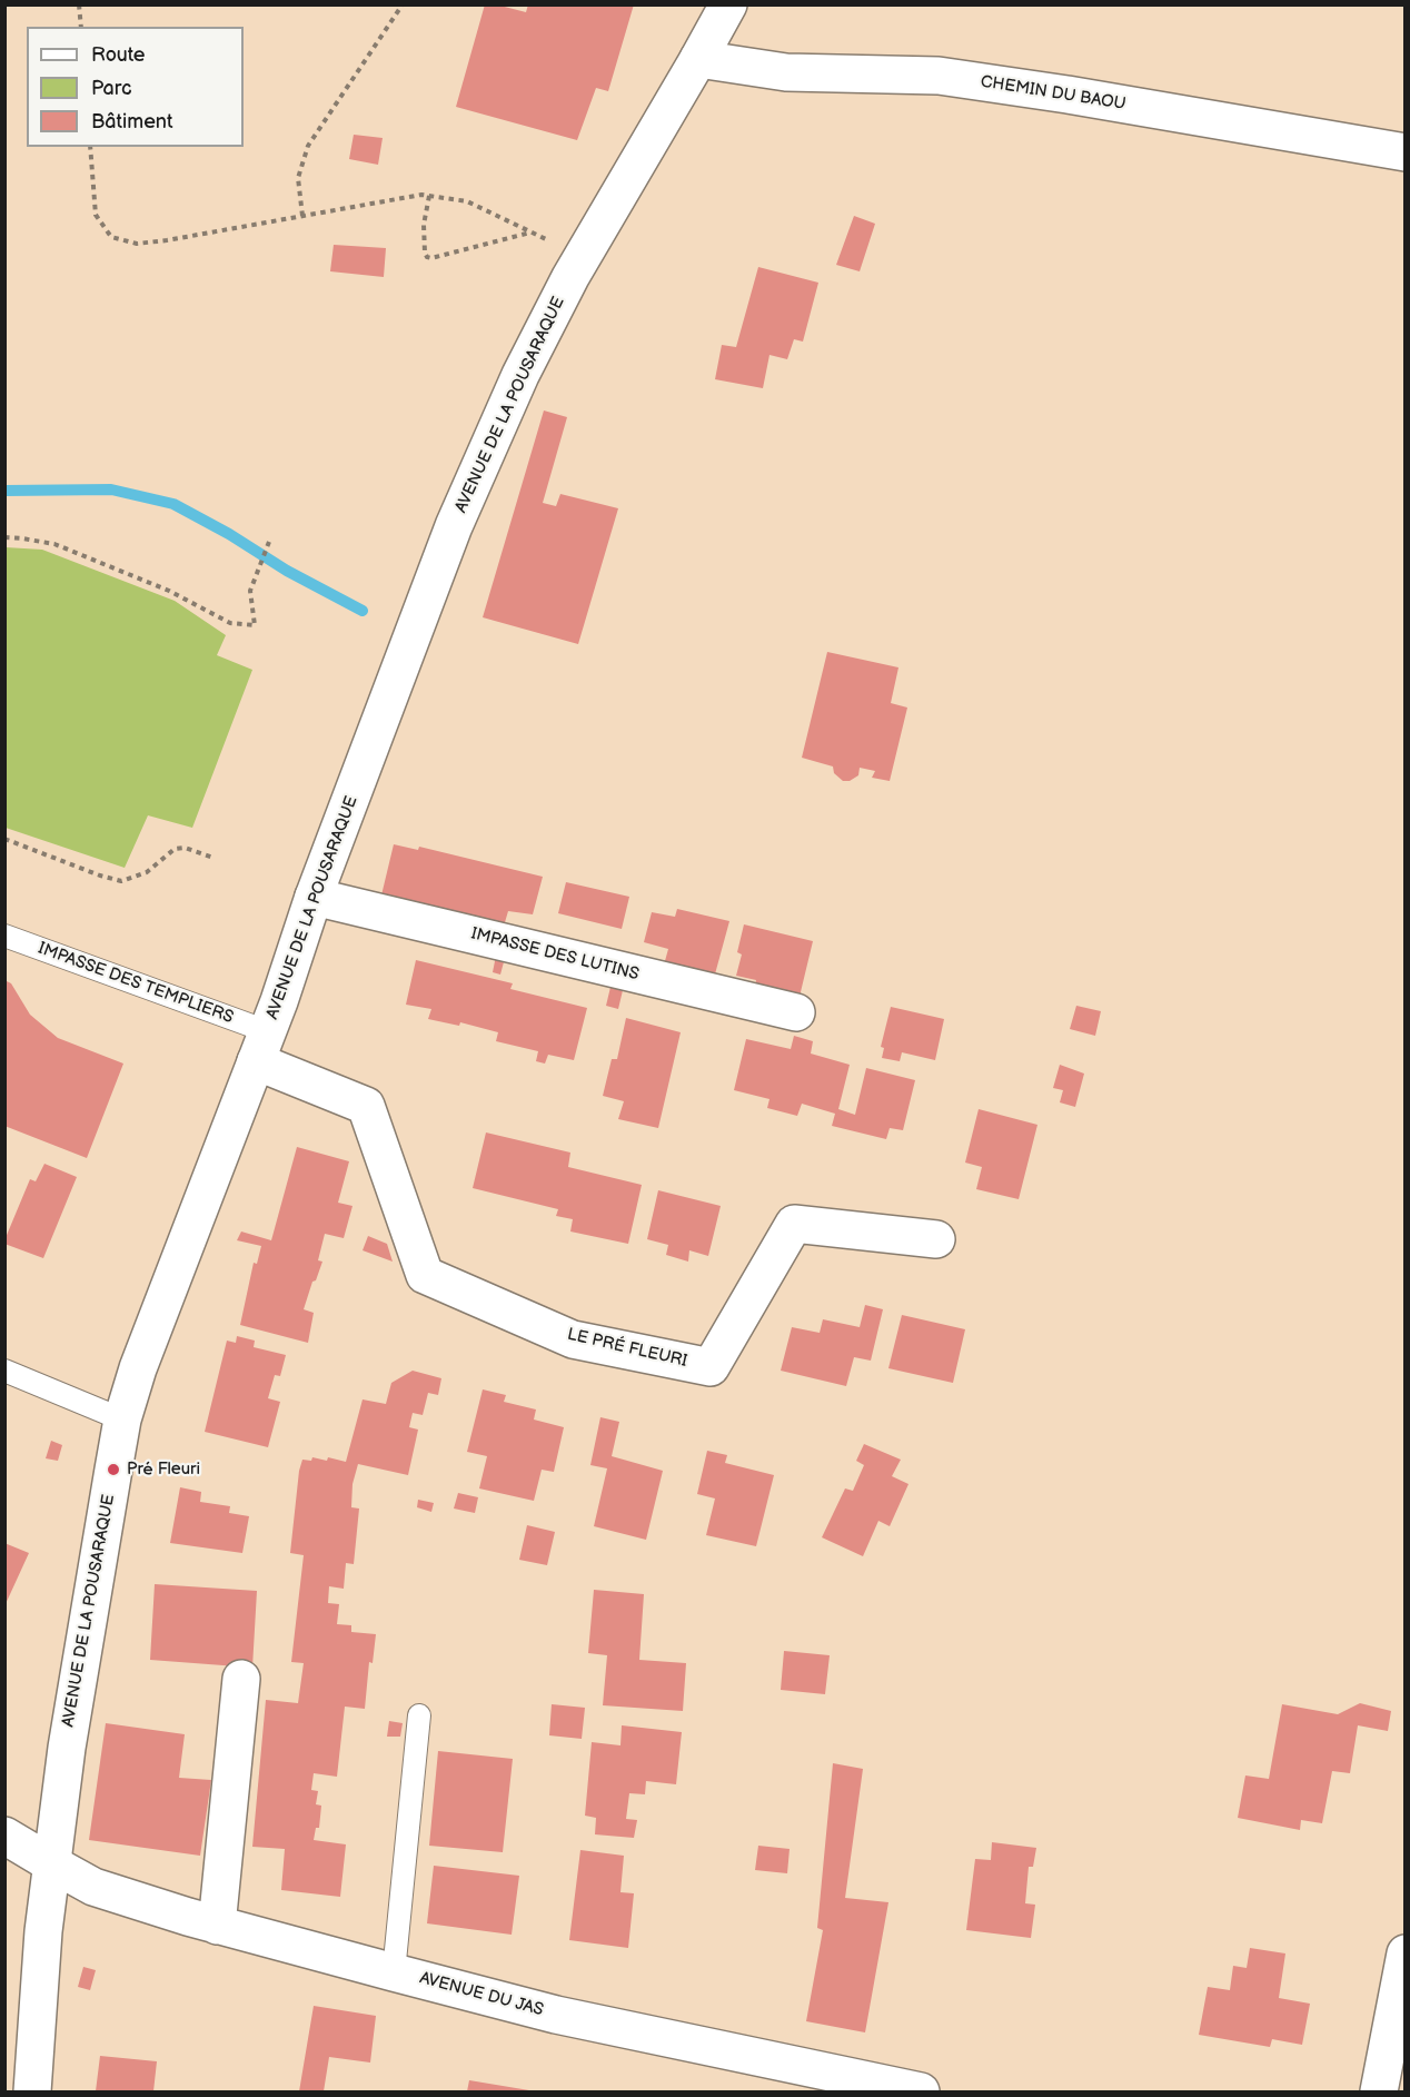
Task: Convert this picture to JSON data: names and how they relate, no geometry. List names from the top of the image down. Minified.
{"streets":{"street":["CHEMIN DU BAOU","AVENUE DE LA POUSARAQUE","IMPASSE DES LUTINS","LE PRÉ FLEURI","AVENUE DU JAS"],"lane":["IMPASSE DES TEMPLIERS"]},"crossings":[["CHEMIN DU BAOU","AVENUE DE LA POUSARAQUE"],["AVENUE DE LA POUSARAQUE","IMPASSE DES LUTINS"],["AVENUE DE LA POUSARAQUE","IMPASSE DES TEMPLIERS"],["AVENUE DE LA POUSARAQUE","LE PRÉ FLEURI"],["AVENUE DE LA POUSARAQUE","AVENUE DU JAS"],["IMPASSE DES TEMPLIERS","LE PRÉ FLEURI"]],"places":["Pré Fleuri"],"legend":["Route","Parc","Bâtiment"]}
